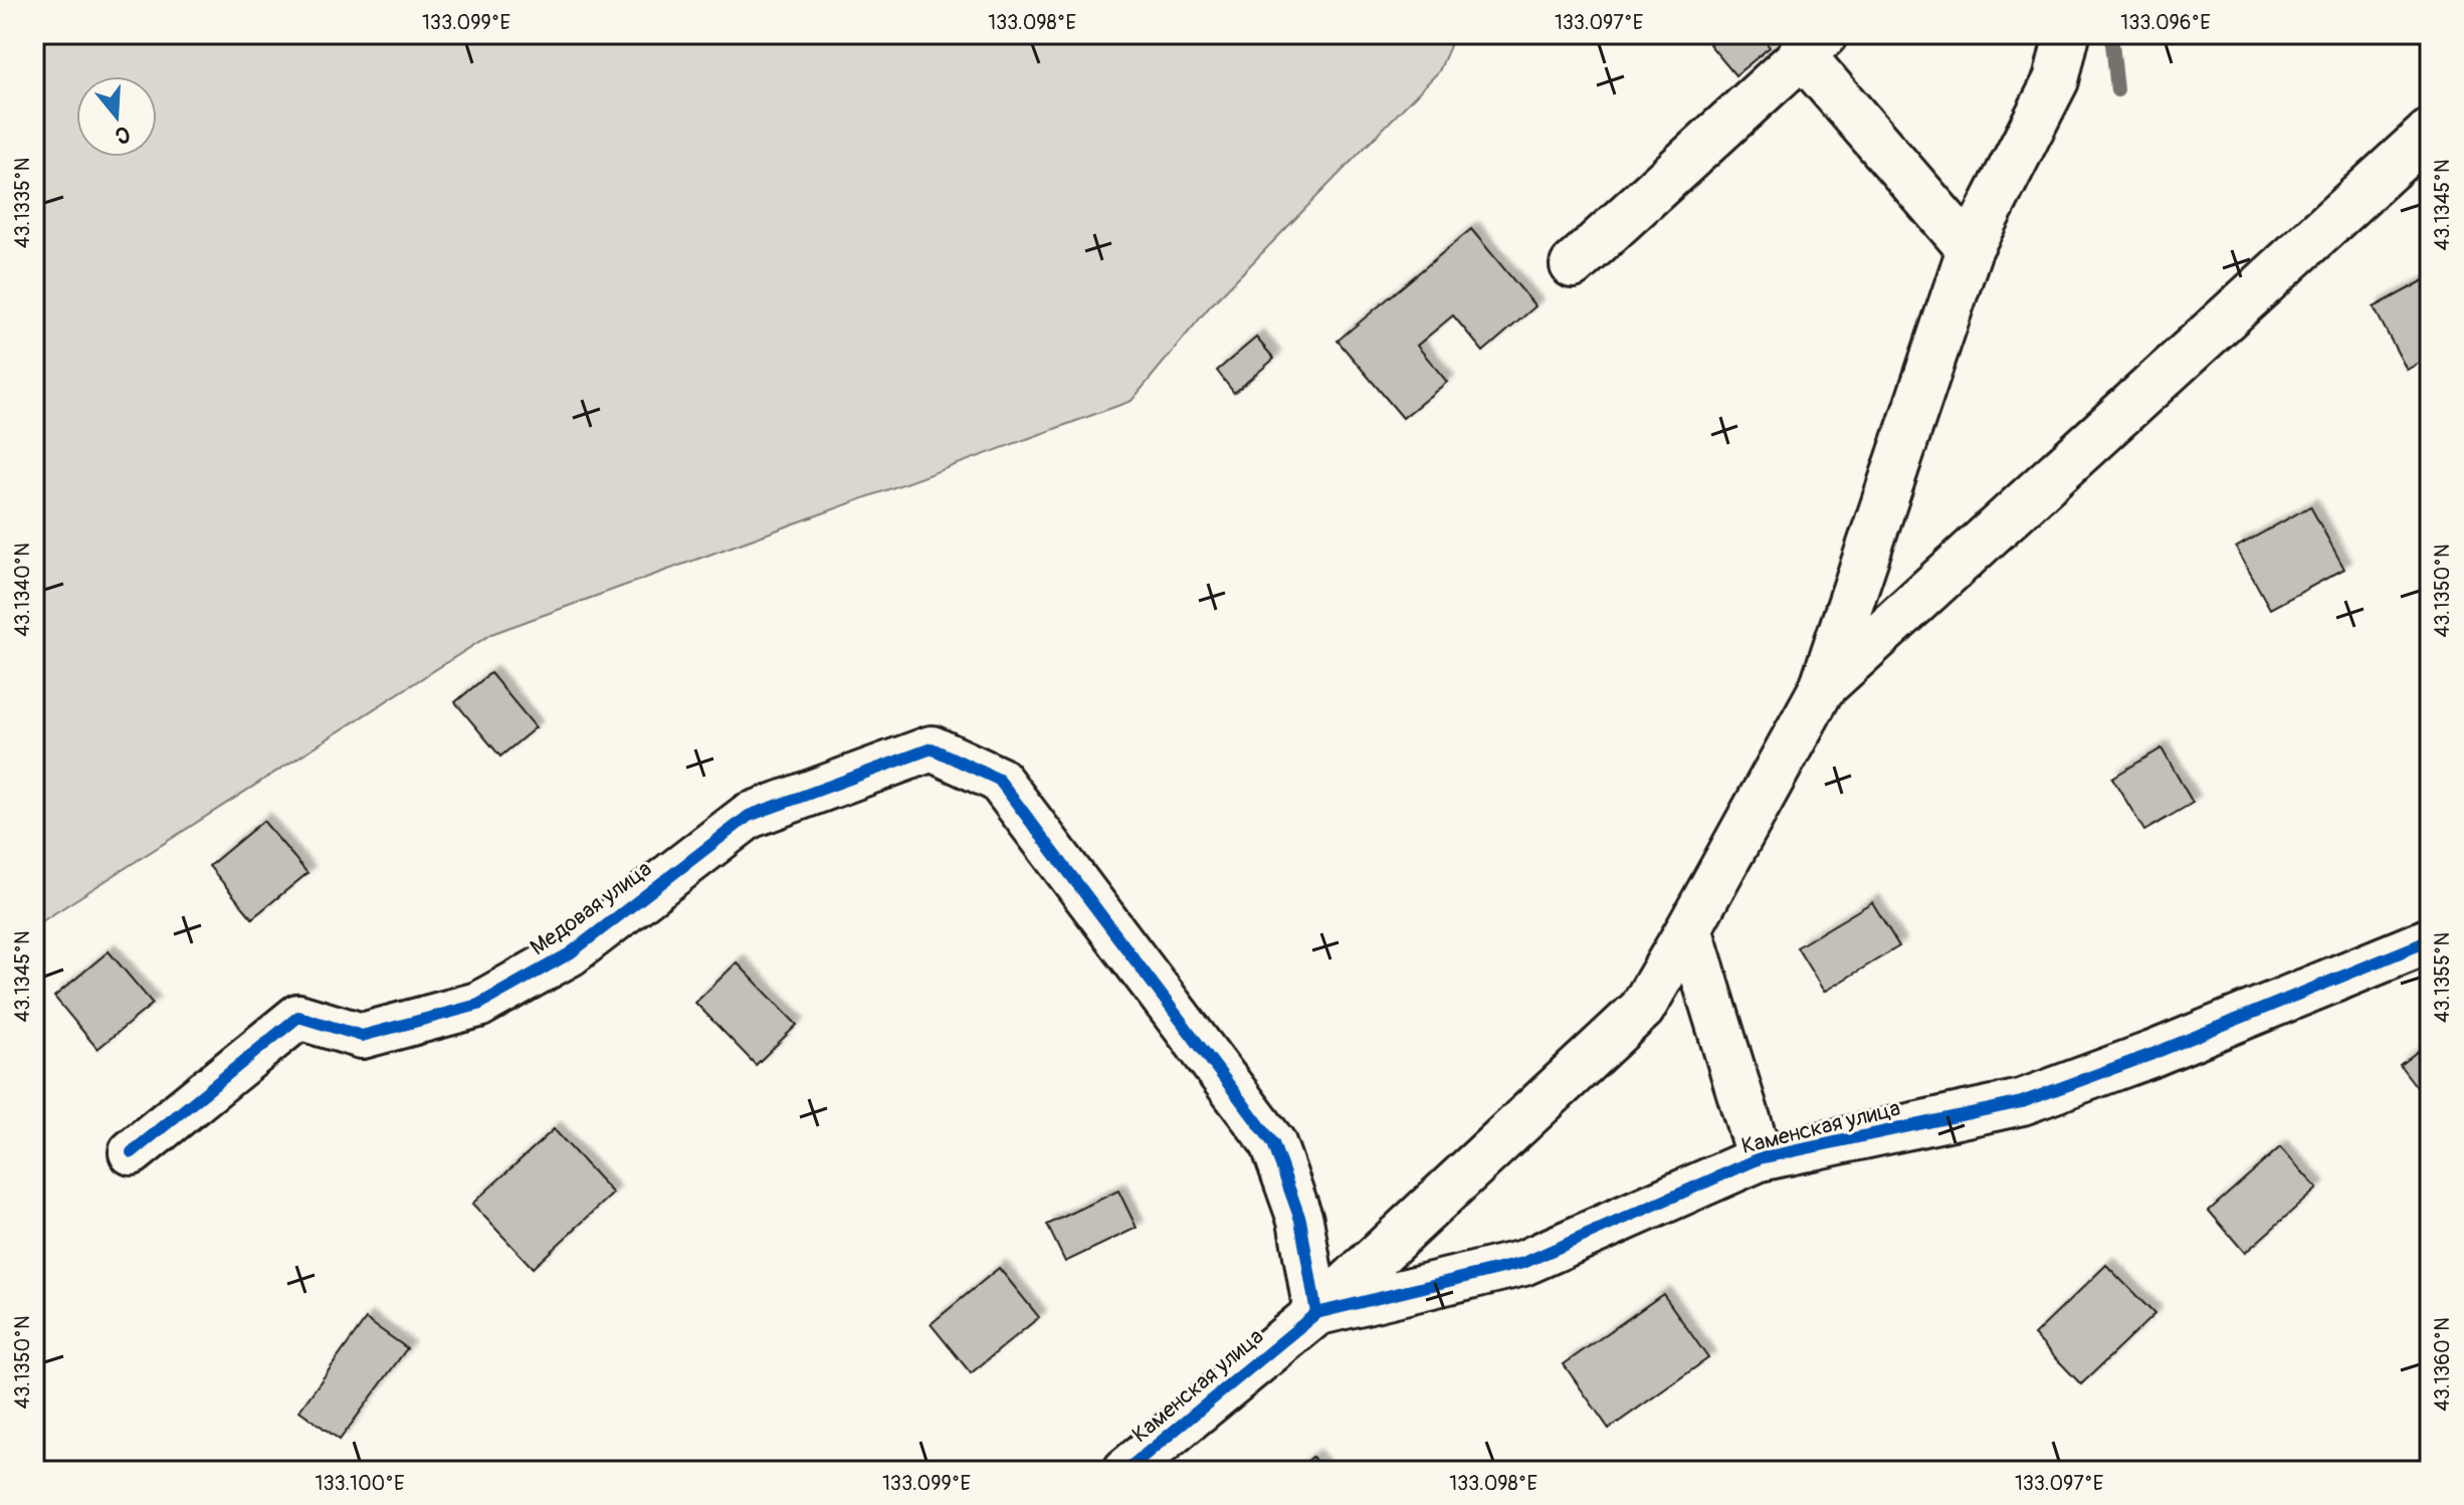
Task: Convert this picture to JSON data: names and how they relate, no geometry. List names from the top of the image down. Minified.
{"streets":{"street":["Медовая улица","Каменская улица"]},"crossings":[["Медовая улица","Каменская улица"]],"north":"bottom","coordinates":["133.099°E","133.098°E","133.097°E","133.096°E","43.1335°N","43.1345°N","43.1340°N","43.1350°N","43.1355°N","43.1360°N","133.100°E"]}
